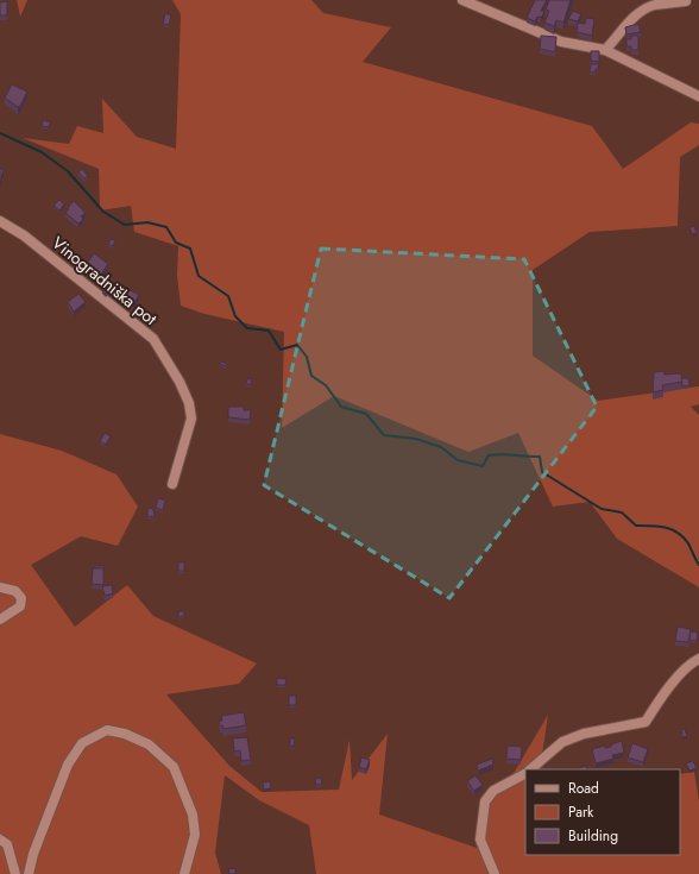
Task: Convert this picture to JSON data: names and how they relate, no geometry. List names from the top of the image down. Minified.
{"streets":{"street":["Vinogradniška pot"]},"legend":["Road","Park","Building"]}
